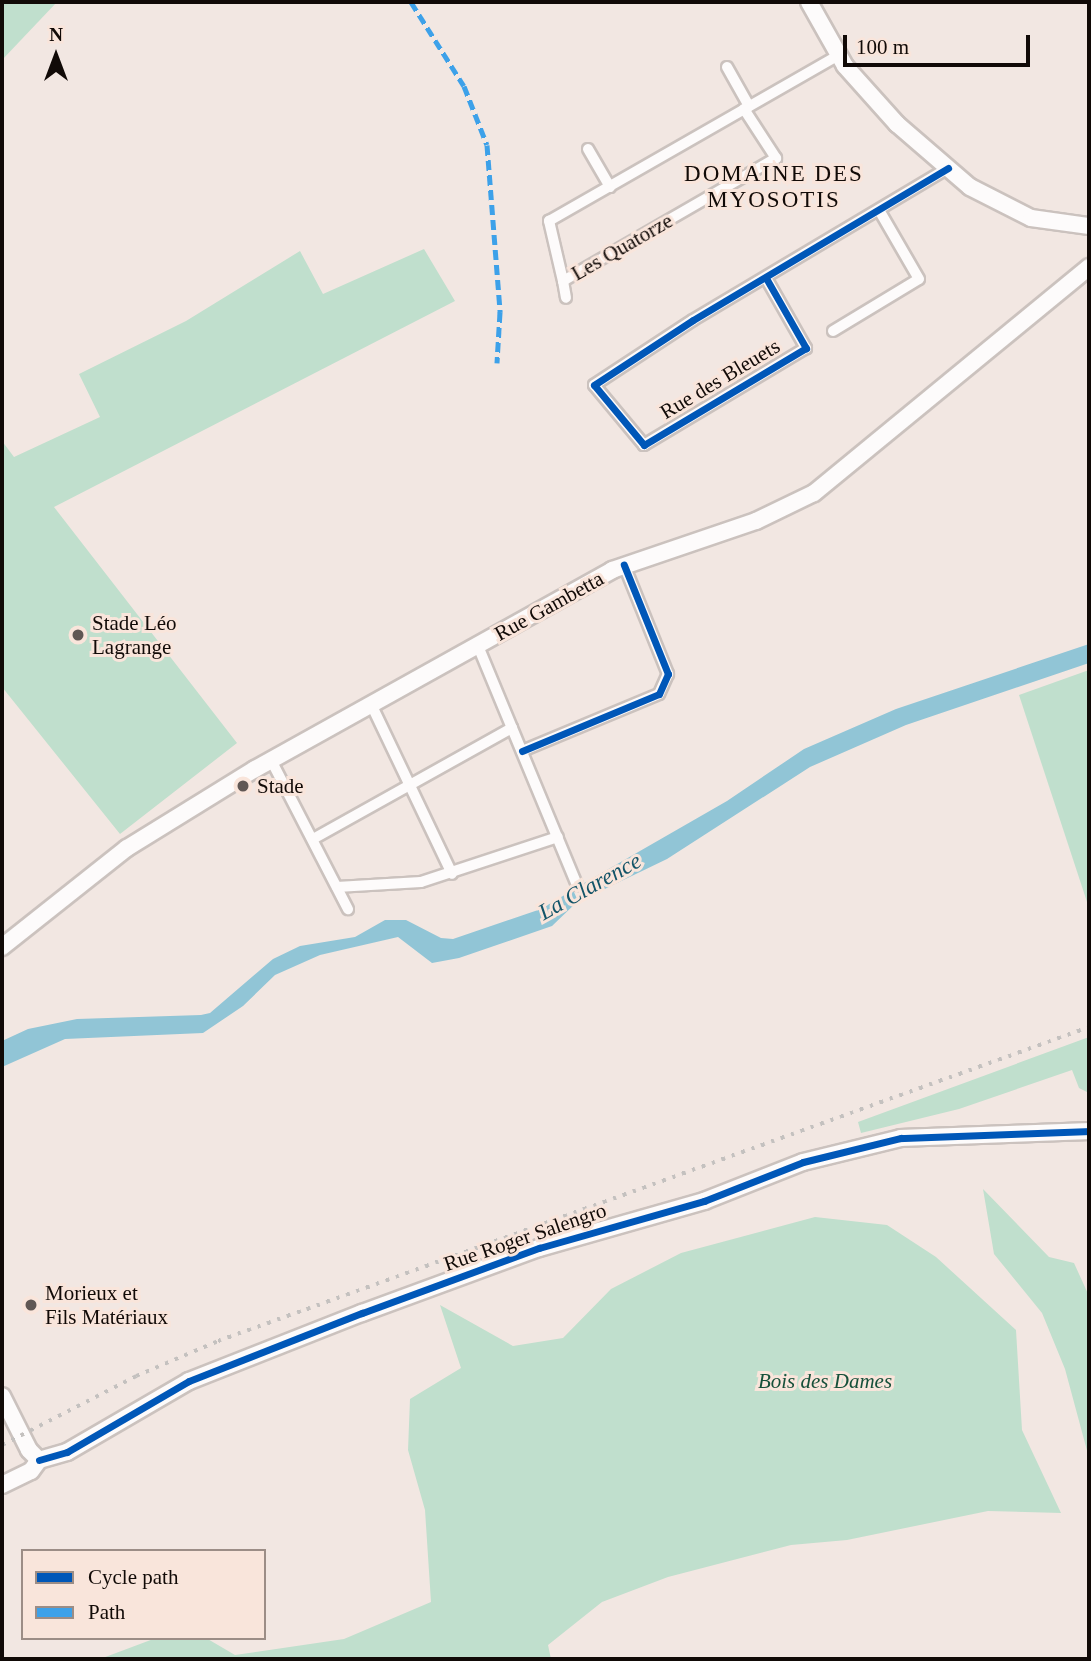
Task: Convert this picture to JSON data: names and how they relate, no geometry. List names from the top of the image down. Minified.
{"streets":{"street":["Les Quatorze","Rue des Bleuets","Rue Gambetta","Rue Roger Salengro"]},"districts":["DOMAINE DES MYOSOTIS"],"water":["La Clarence"],"parks":["Bois des Dames"],"places":["Stade Léo Lagrange","Stade","Morieux et Fils Matériaux"],"legend":["Cycle path","Path"],"scale_bar":"100 m","north":"top"}
